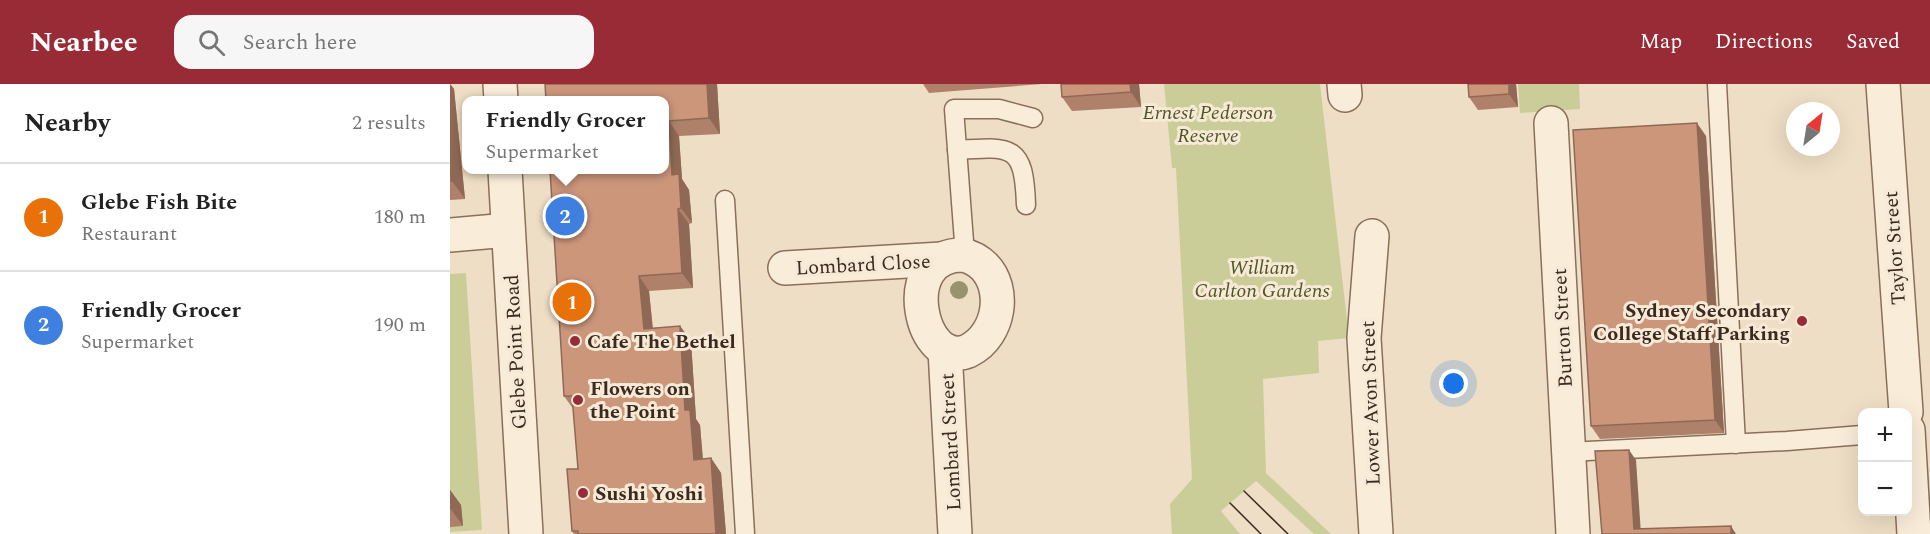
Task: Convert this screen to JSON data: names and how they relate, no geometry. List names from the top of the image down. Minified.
{"streets":{"street":["Taylor Street","Lombard Close","Burton Street","Glebe Point Road","Lower Avon Street","Lombard Street"]},"crossings":[["Lombard Close","Lombard Street"]],"parks":["Ernest Pederson Reserve","William Carlton Gardens"],"places":["Sydney Secondary College Staff Parking","Cafe The Bethel","Flowers on the Point","Sushi Yoshi"],"north":"top right","page":{"header":"Nearbee","search":"Search here","nav":["Map","Directions","Saved"],"heading":["Nearby","2 results"],"popup":["Friendly Grocer","Supermarket"],"list":[{"mark":"1","name":"Glebe Fish Bite","note":"Restaurant","value":"180 m"},{"mark":"2","name":"Friendly Grocer","note":"Supermarket","value":"190 m"}],"pins":["2","1"],"map_buttons":["+","−"]}}
